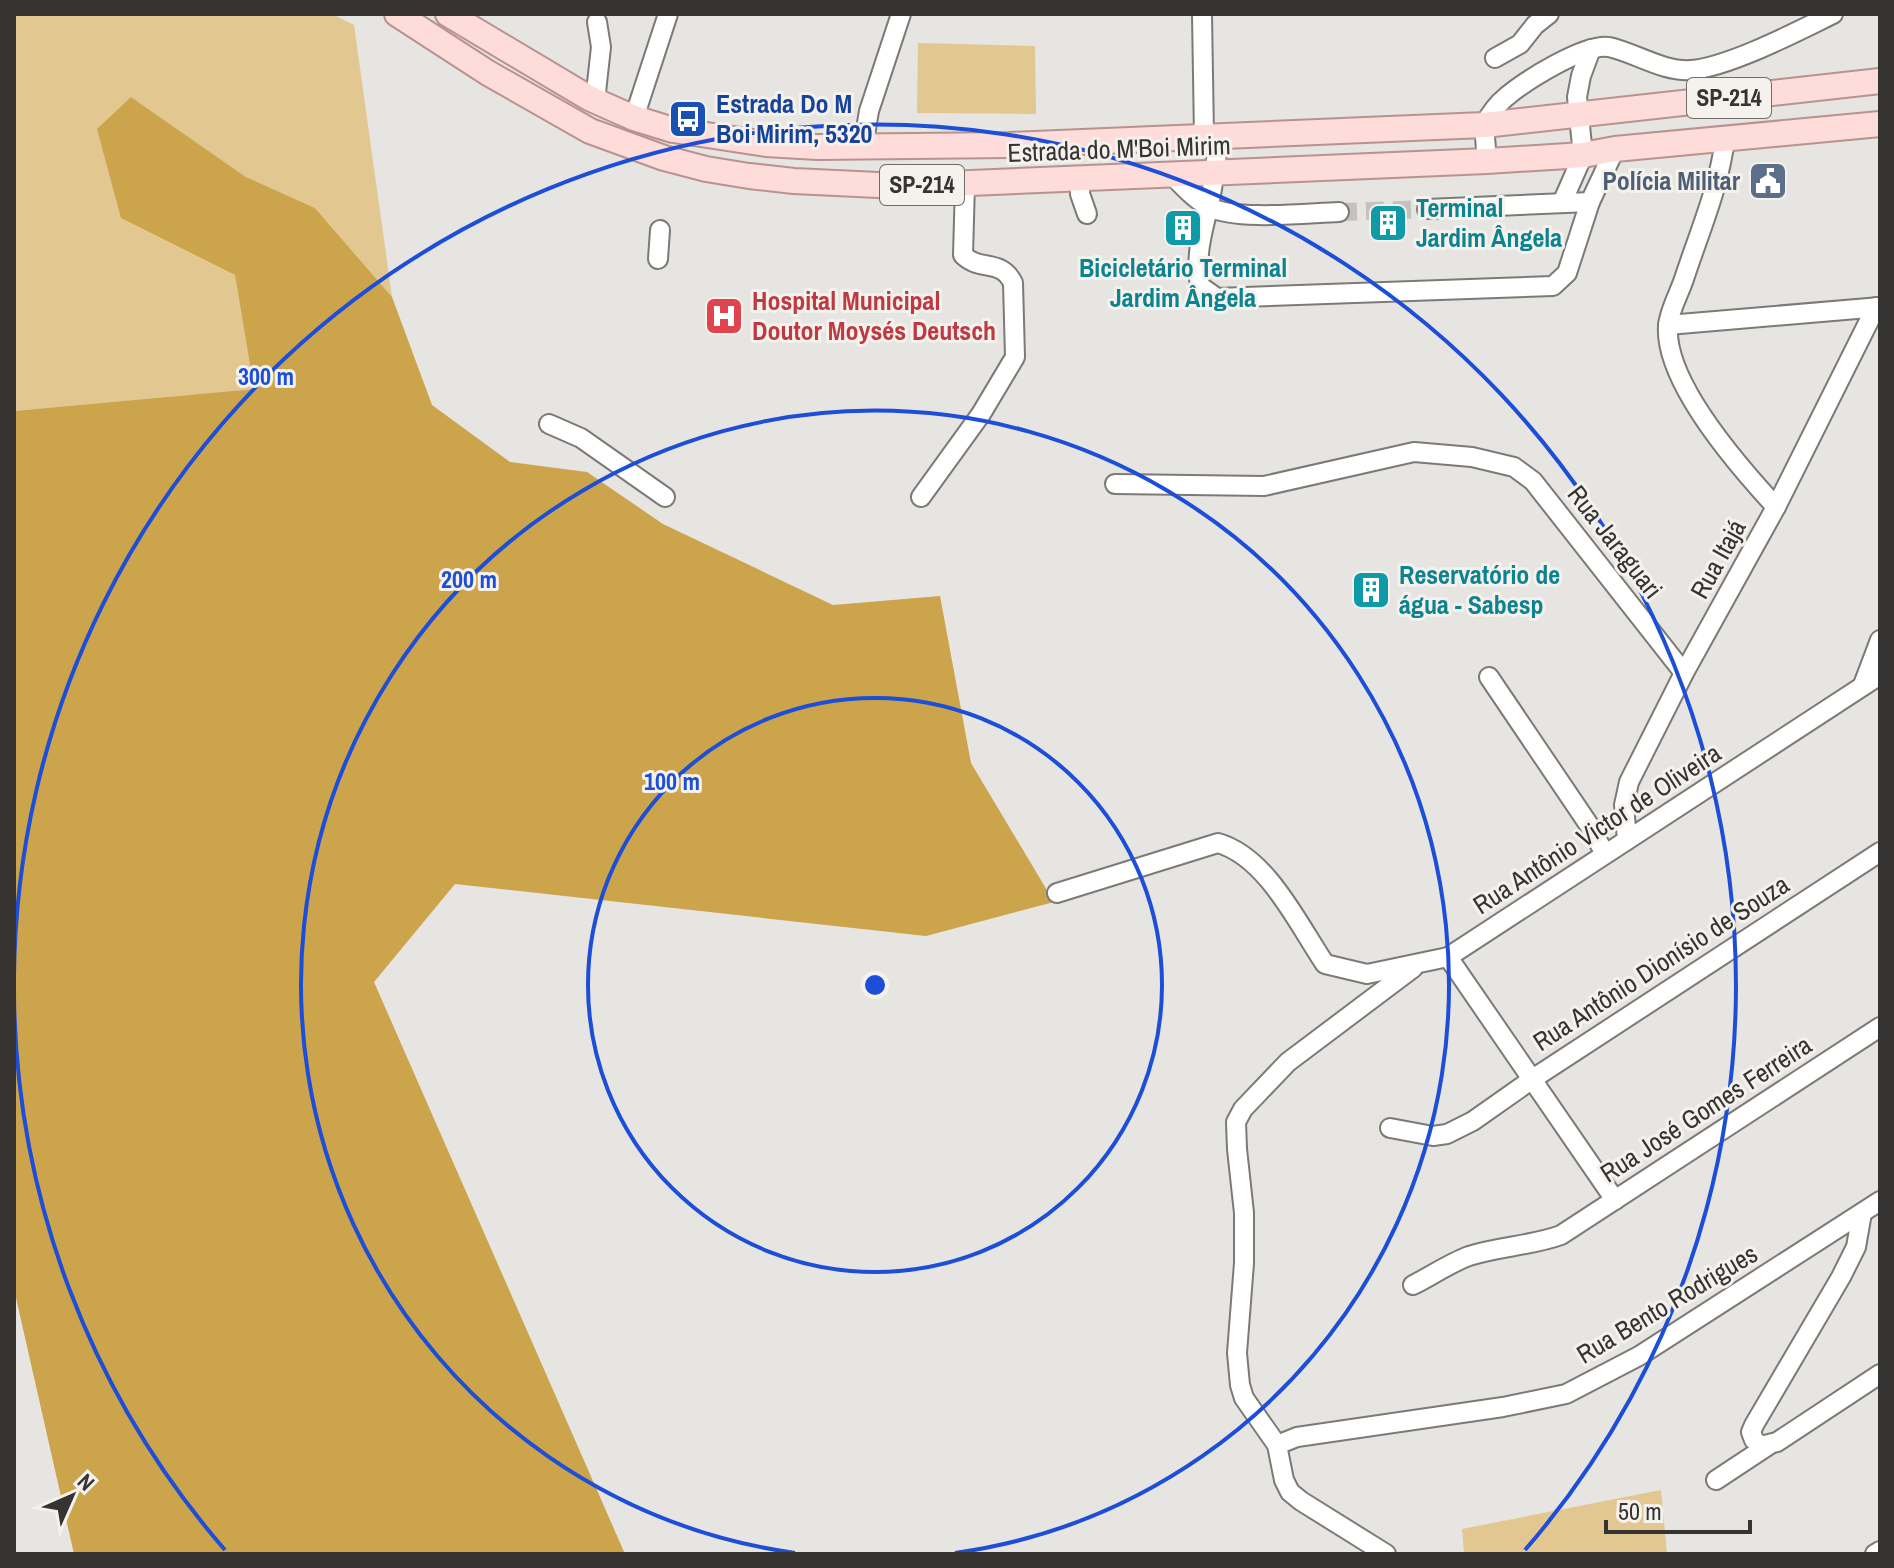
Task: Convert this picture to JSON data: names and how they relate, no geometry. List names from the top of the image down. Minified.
{"streets":{"main road":["SP-214","Estrada do M'Boi Mirim"],"street":["Rua Jaraguari","Rua Itajá","Rua Antônio Victor de Oliveira","Rua Antônio Dionísio de Souza","Rua José Gomes Ferreira","Rua Bento Rodrigues"]},"crossings":[["Rua Jaraguari","Rua Itajá"],["Rua Itajá","Rua Antônio Victor de Oliveira"]],"places":{"bus stop":["Estrada Do M Boi Mirim, 5320"],"public building":["Polícia Militar"],"building":["Terminal Jardim Ângela","Bicicletário Terminal Jardim Ângela","Reservatório de água - Sabesp"],"hospital":["Hospital Municipal Doutor Moysés Deutsch"]},"scale_bar":"50 m","north":"top right","rings":["300 m","200 m","100 m"]}
